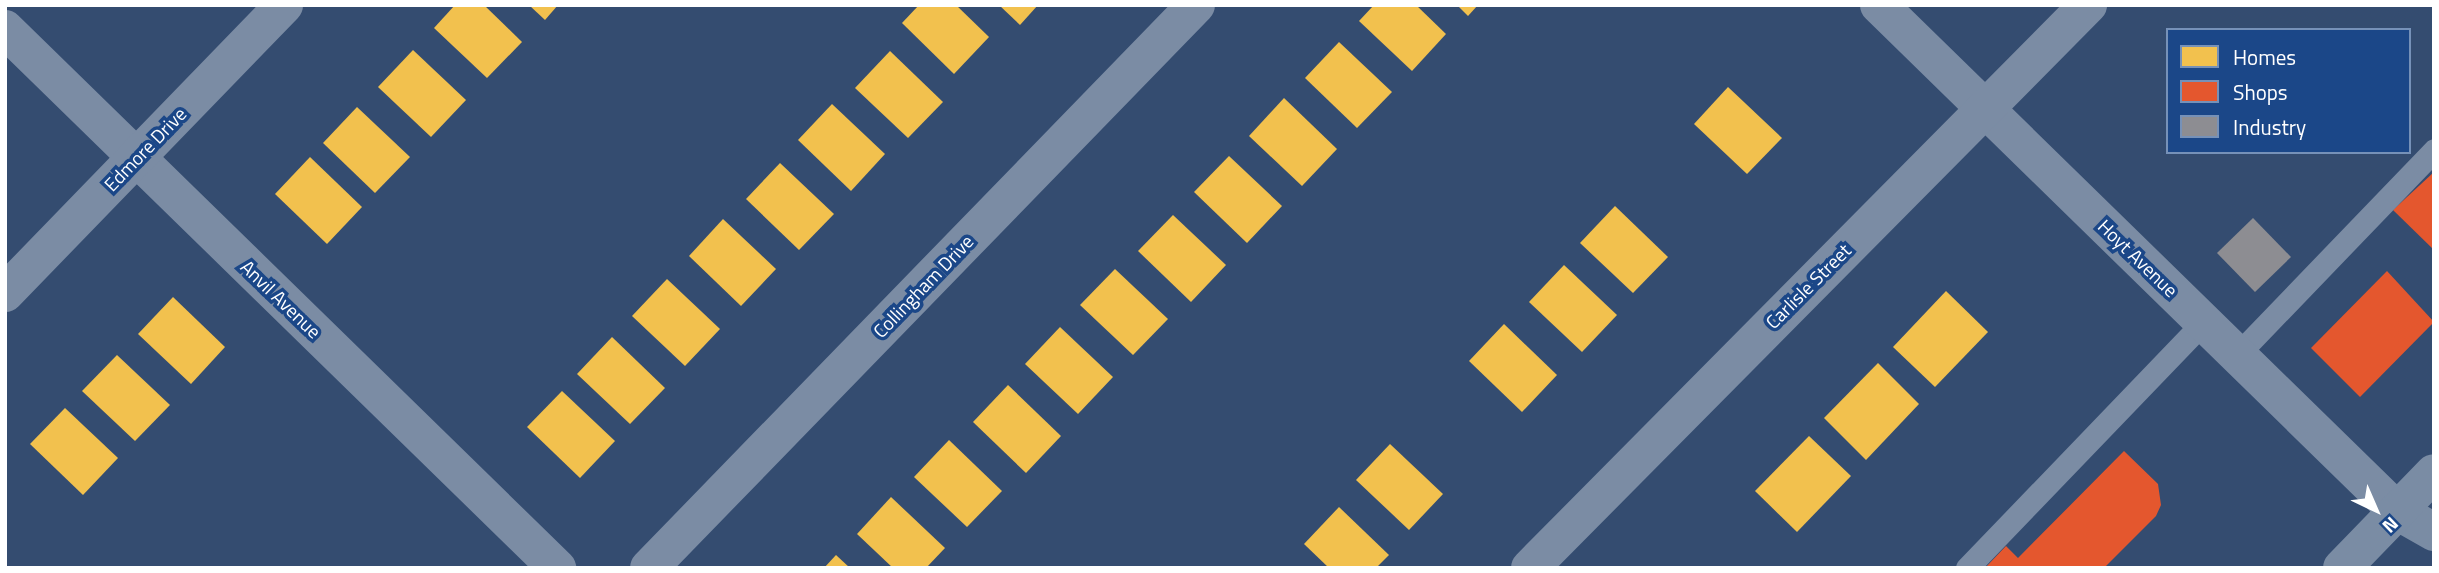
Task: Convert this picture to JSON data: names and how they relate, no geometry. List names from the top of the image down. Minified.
{"streets":{"street":["Edmore Drive","Hoyt Avenue","Collingham Drive","Carlisle Street","Anvil Avenue"]},"crossings":[["Edmore Drive","Anvil Avenue"],["Hoyt Avenue","Carlisle Street"]],"legend":["Homes","Shops","Industry"],"north":"bottom right"}
